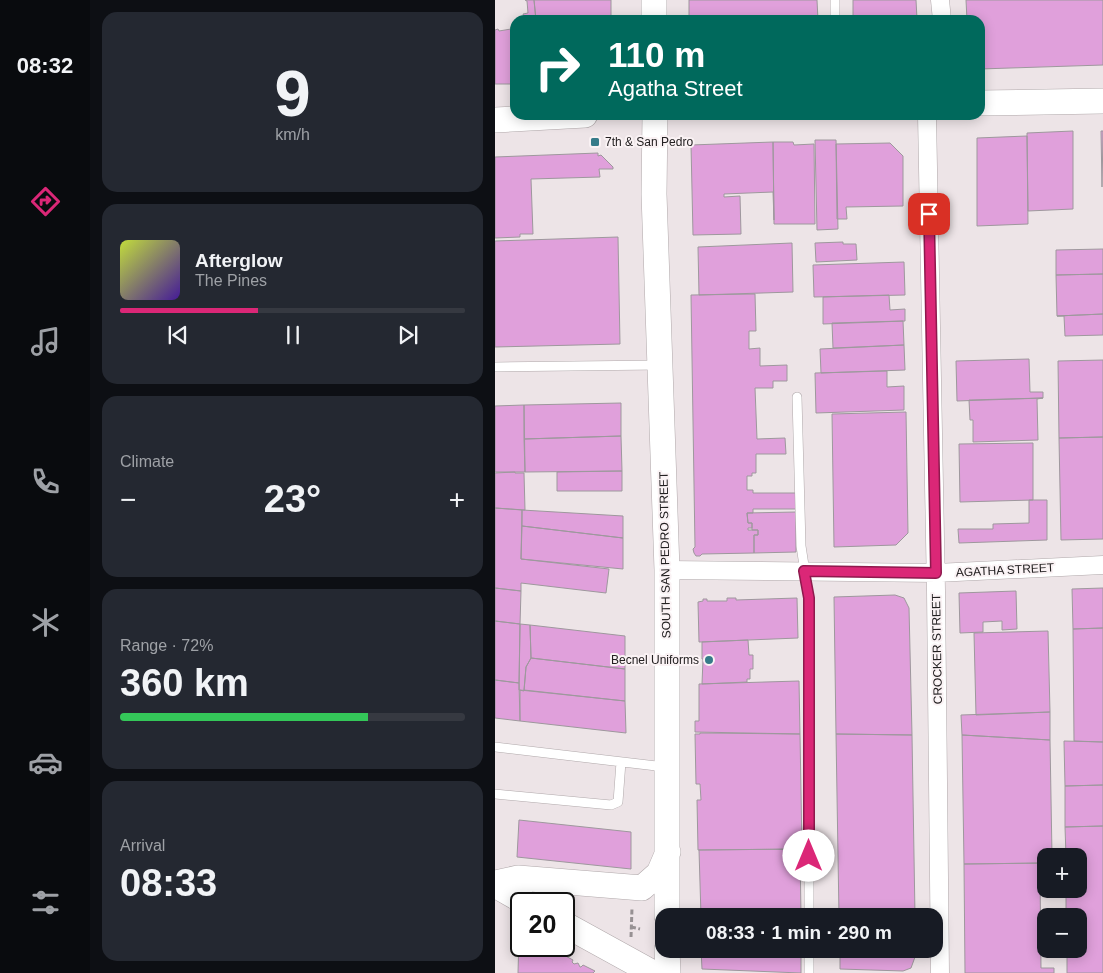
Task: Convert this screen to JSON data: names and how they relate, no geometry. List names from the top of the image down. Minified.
{"streets":{"main road":["SOUTH SAN PEDRO STREET"],"street":["AGATHA STREET","CROCKER STREET"]},"crossings":[["SOUTH SAN PEDRO STREET","AGATHA STREET"],["AGATHA STREET","CROCKER STREET"]],"places":{"transit":["7th & San Pedro"],"other":["Becnel Uniforms"]},"page":{"tabs":"08:32","tile":[["9","km/h"],"Climate",["Range · 72%","360 km"],["Arrival","08:33"]],"turn":["110 m","Agatha Street"],"song":["Afterglow","The Pines"],"heat":["−","23°","+"],"map_buttons":["+","−"],"limit":"20","trip":"08:33 · 1 min · 290 m"}}
